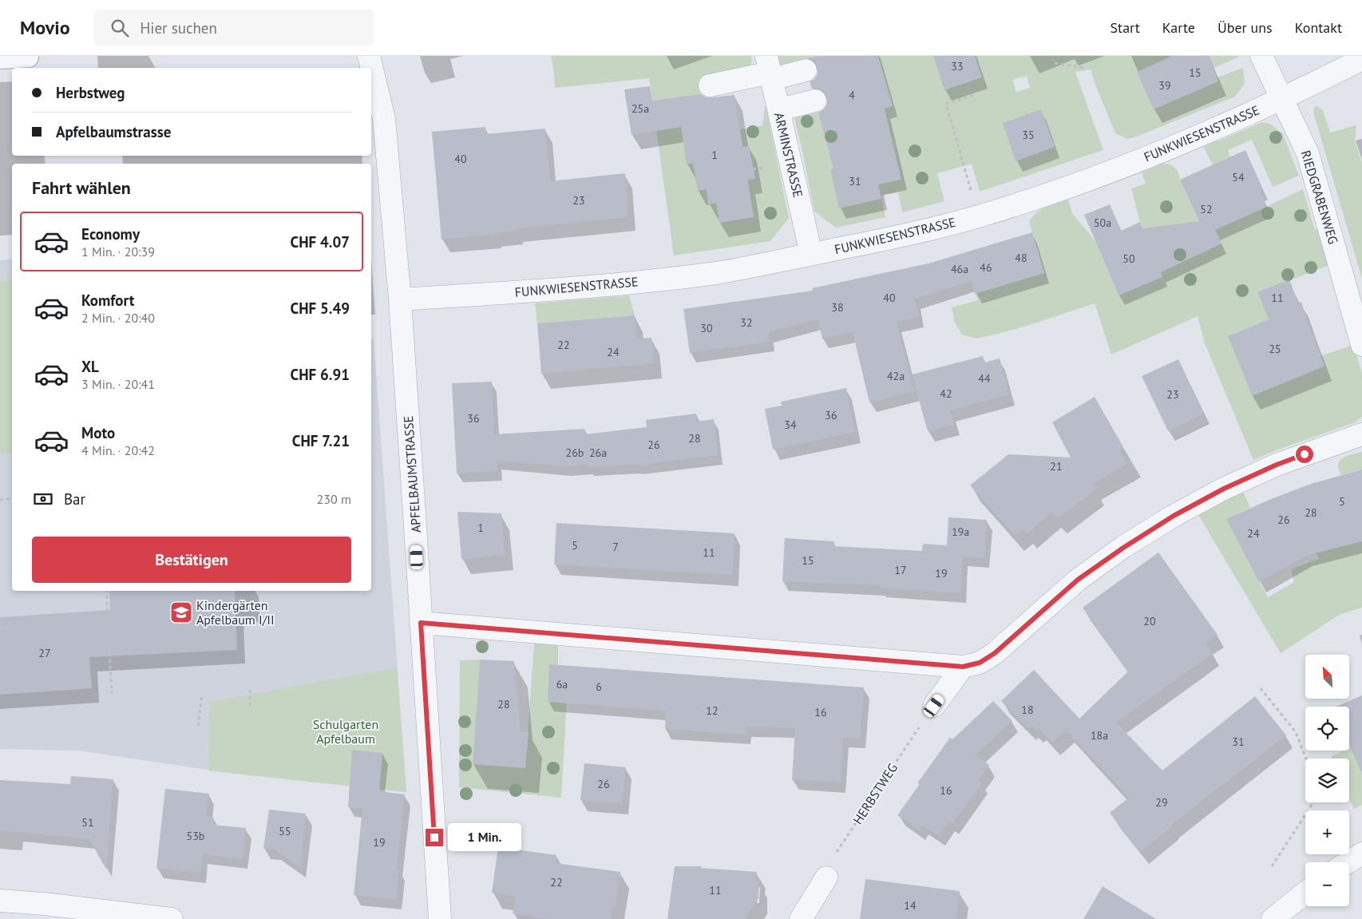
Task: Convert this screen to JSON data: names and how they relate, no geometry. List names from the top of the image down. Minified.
{"streets":{"street":["FUNKWIESENSTRASSE","ARMINSTRASSE","RIEDGRABENWEG","APFELBAUMSTRASSE"],"path":["HERBSTWEG"]},"crossings":[["FUNKWIESENSTRASSE","ARMINSTRASSE"],["FUNKWIESENSTRASSE","RIEDGRABENWEG"],["FUNKWIESENSTRASSE","APFELBAUMSTRASSE"]],"parks":["Schulgarten Apfelbaum"],"places":{"school or university":["Kindergärten Apfelbaum I/II"]},"house_numbers":["33","15","39","4","25a","35","1","40","54","31","23","52","50a","48","50","46","46a","40","11","38","32","30","22","25","24","42a","44","42","23","36","36","34","28","26","26b","26a","21","5","28","26","1","19a","24","5","7","11","15","17","19","20","27","6a","6","28","18","12","16","18a","31","26","16","29","51","55","53b","19","22","11","14"],"north":"top left","page":{"header":"Movio","search":"Hier suchen","nav":["Start","Karte","Über uns","Kontakt"],"banner":["Herbstweg","Apfelbaumstrasse"],"heading":"Fahrt wählen","list":[{"name":"Economy","note":"1 Min. · 20:39","value":"CHF 4.07"},{"name":"Komfort","note":"2 Min. · 20:40","value":"CHF 5.49"},{"name":"XL","note":"3 Min. · 20:41","value":"CHF 6.91"},{"name":"Moto","note":"4 Min. · 20:42","value":"CHF 7.21"}],"pay":["Bar","230 m"],"buttons":"Bestätigen","map_buttons":["+","−"],"bubble":"1 Min."}}
